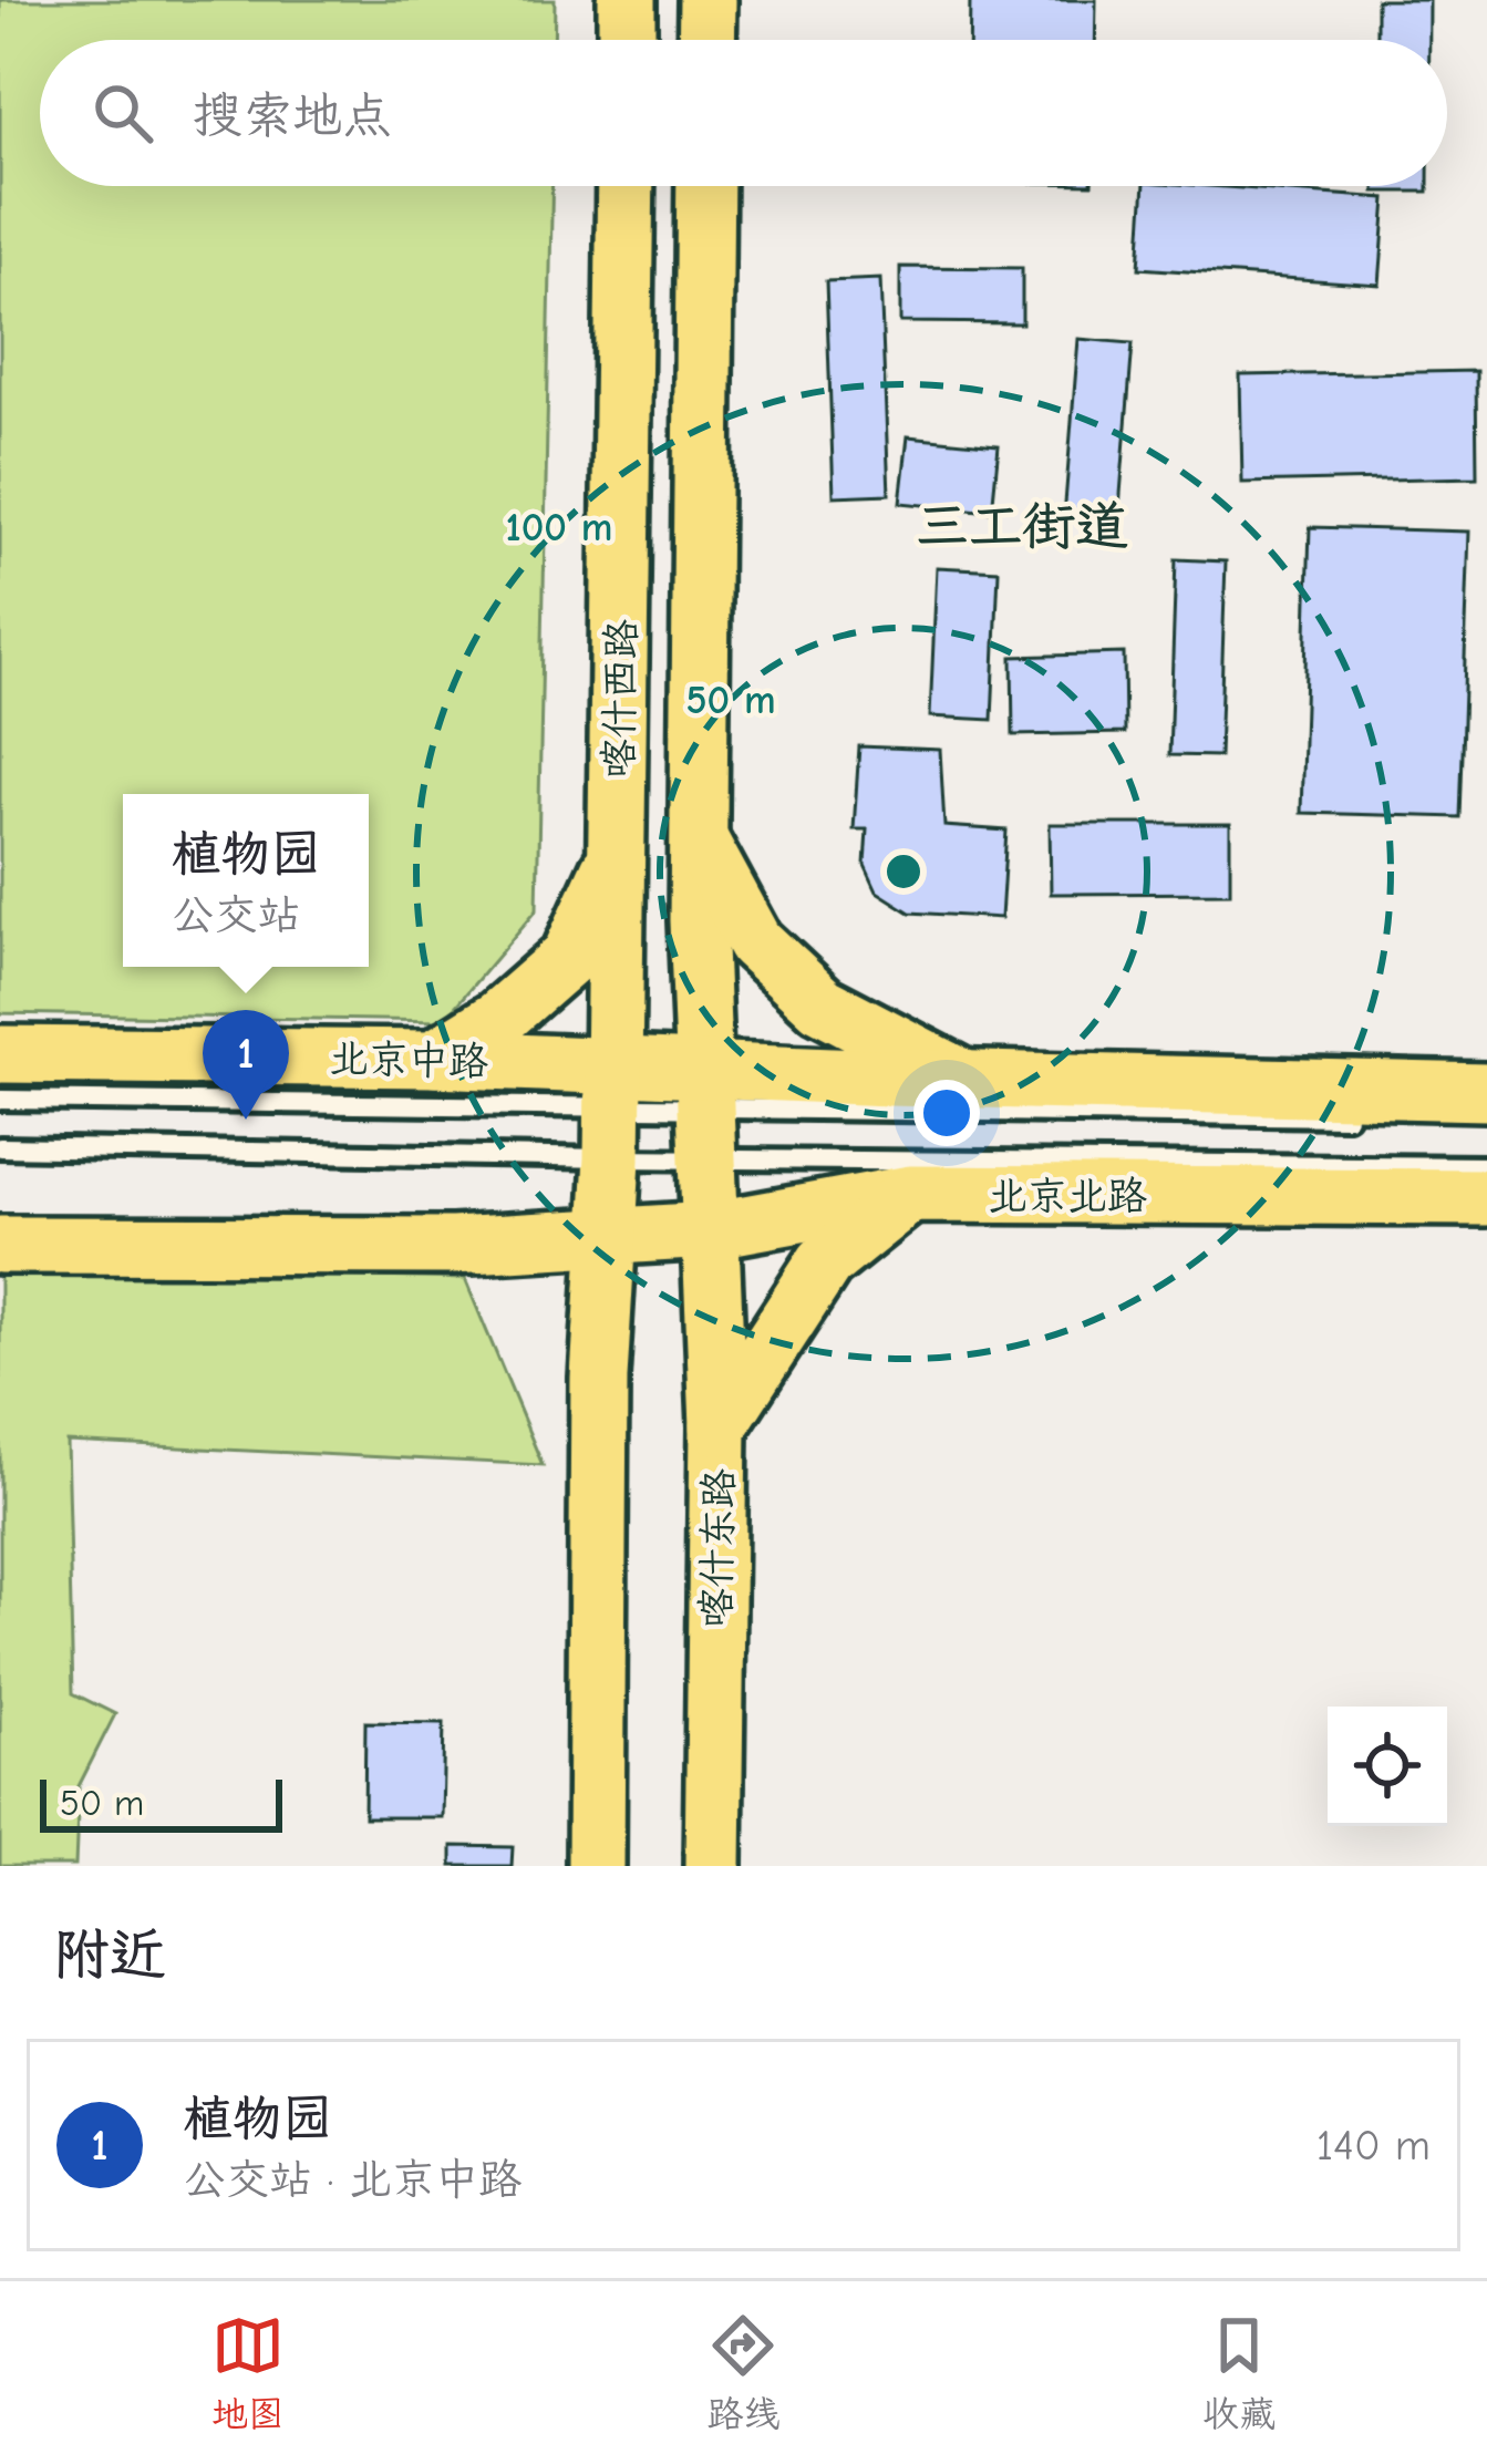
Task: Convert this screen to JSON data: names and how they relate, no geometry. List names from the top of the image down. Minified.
{"streets":{"main road":["喀什西路","北京中路","北京北路","喀什东路"]},"crossings":[["喀什西路","北京中路"],["喀什西路","北京北路"],["喀什西路","喀什东路"],["北京北路","喀什东路"]],"districts":["三工街道"],"scale_bar":"50 m","page":{"search":"搜索地点","popup":["植物园","公交站"],"pins":"1","scale":"50 m","heading":"附近","list":[{"mark":"1","name":"植物园","note":"公交站 · 北京中路","value":"140 m"}],"nav":["地图","路线","收藏"]},"rings":["100 m","50 m"]}
